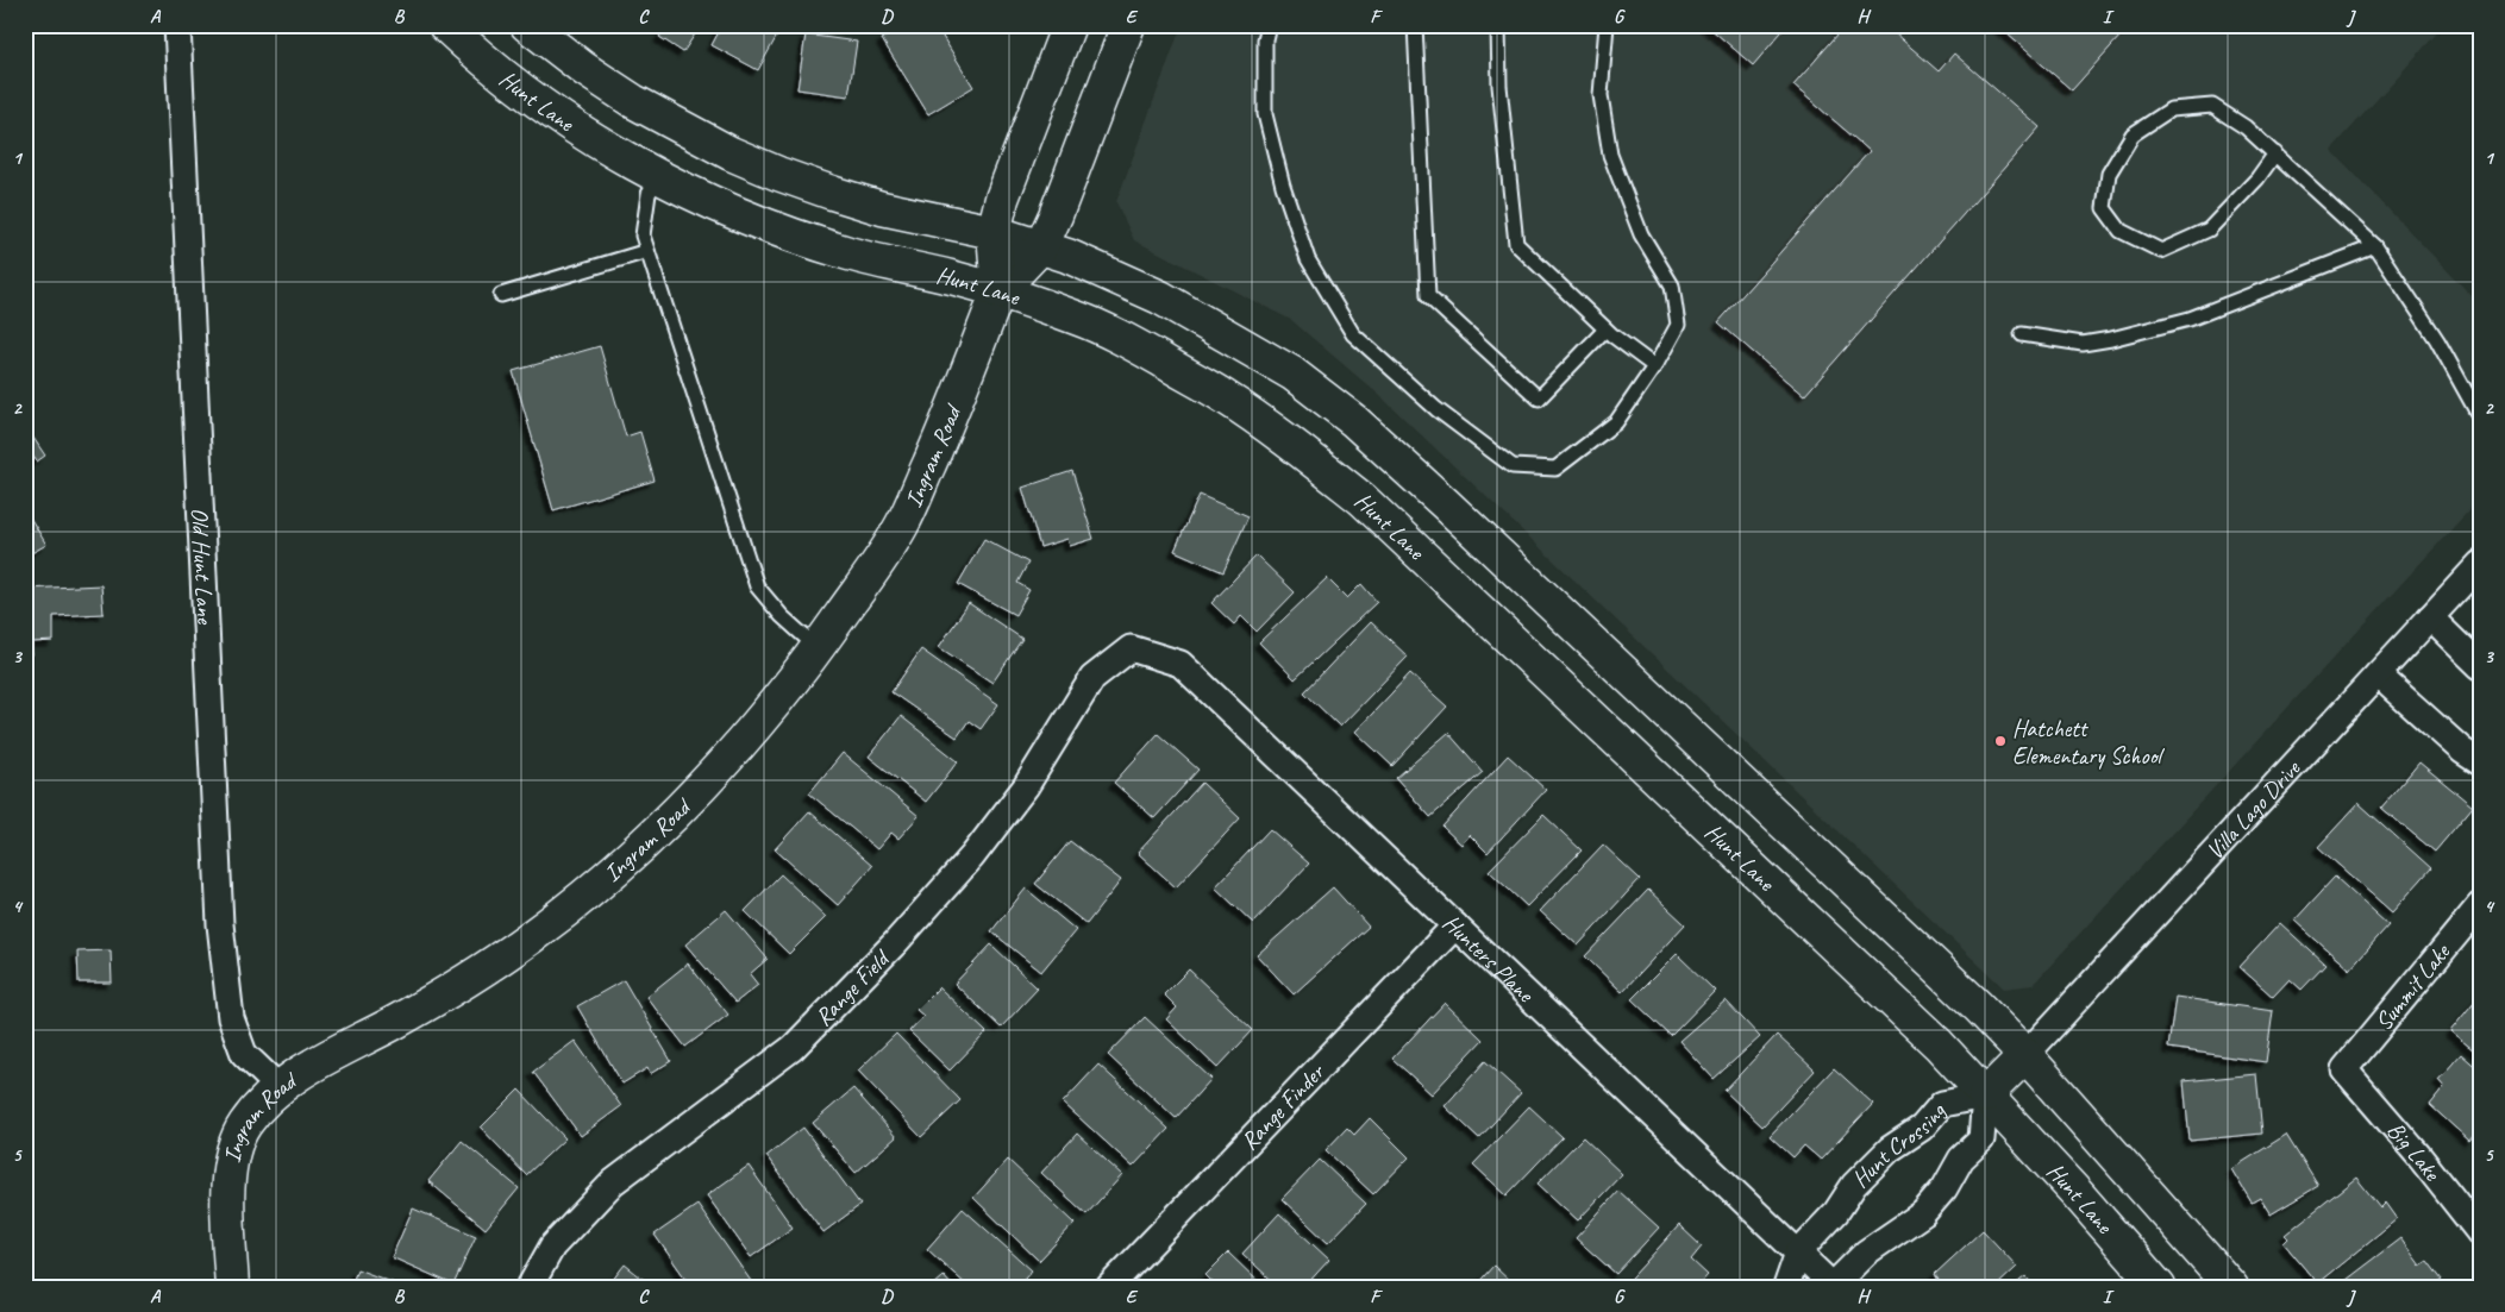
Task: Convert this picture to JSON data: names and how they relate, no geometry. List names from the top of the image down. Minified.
{"streets":{"main road":["Hunt Lane","Ingram Road"],"street":["Old Hunt Lane","Villa Lago Drive","Hunters Plane","Range Field","Summit Lake","Range Finder","Hunt Crossing","Big Lake"]},"crossings":[["Hunt Lane","Ingram Road"],["Hunt Lane","Hunt Crossing"],["Ingram Road","Old Hunt Lane"],["Hunters Plane","Range Field"],["Hunters Plane","Range Finder"],["Hunters Plane","Hunt Crossing"],["Summit Lake","Big Lake"]],"places":["Hatchett Elementary School"],"grid":{"columns":["A","B","C","D","E","F","G","H","I","J"],"rows":["1","2","3","4","5"]}}
